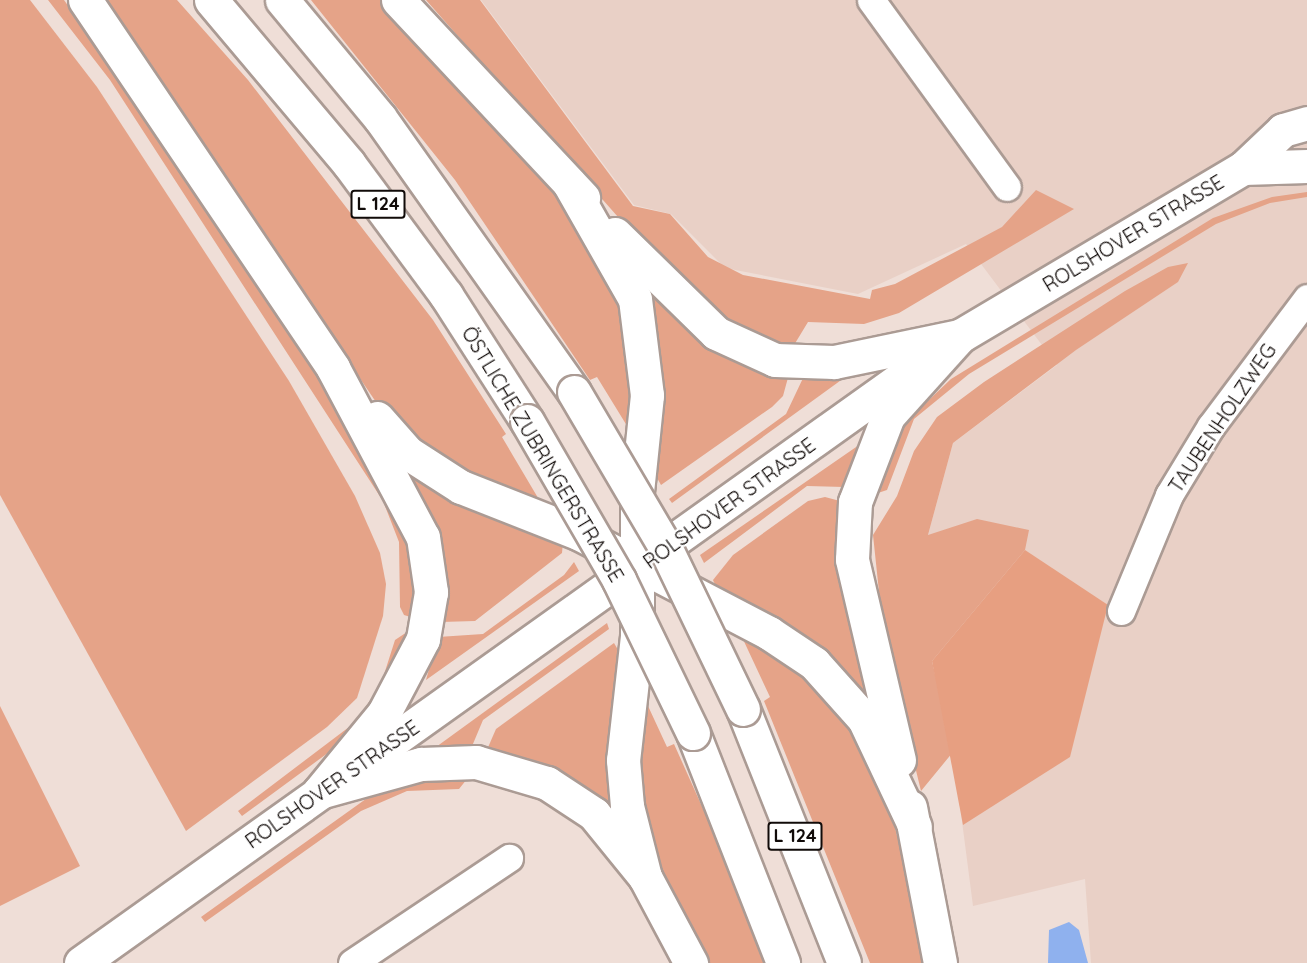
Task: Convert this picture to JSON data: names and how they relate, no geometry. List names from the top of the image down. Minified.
{"streets":{"main road":["L 124","ROLSHOVER STRASSE","ÖSTLICHE ZUBRINGERSTRASSE"],"street":["TAUBENHOLZWEG"]}}
